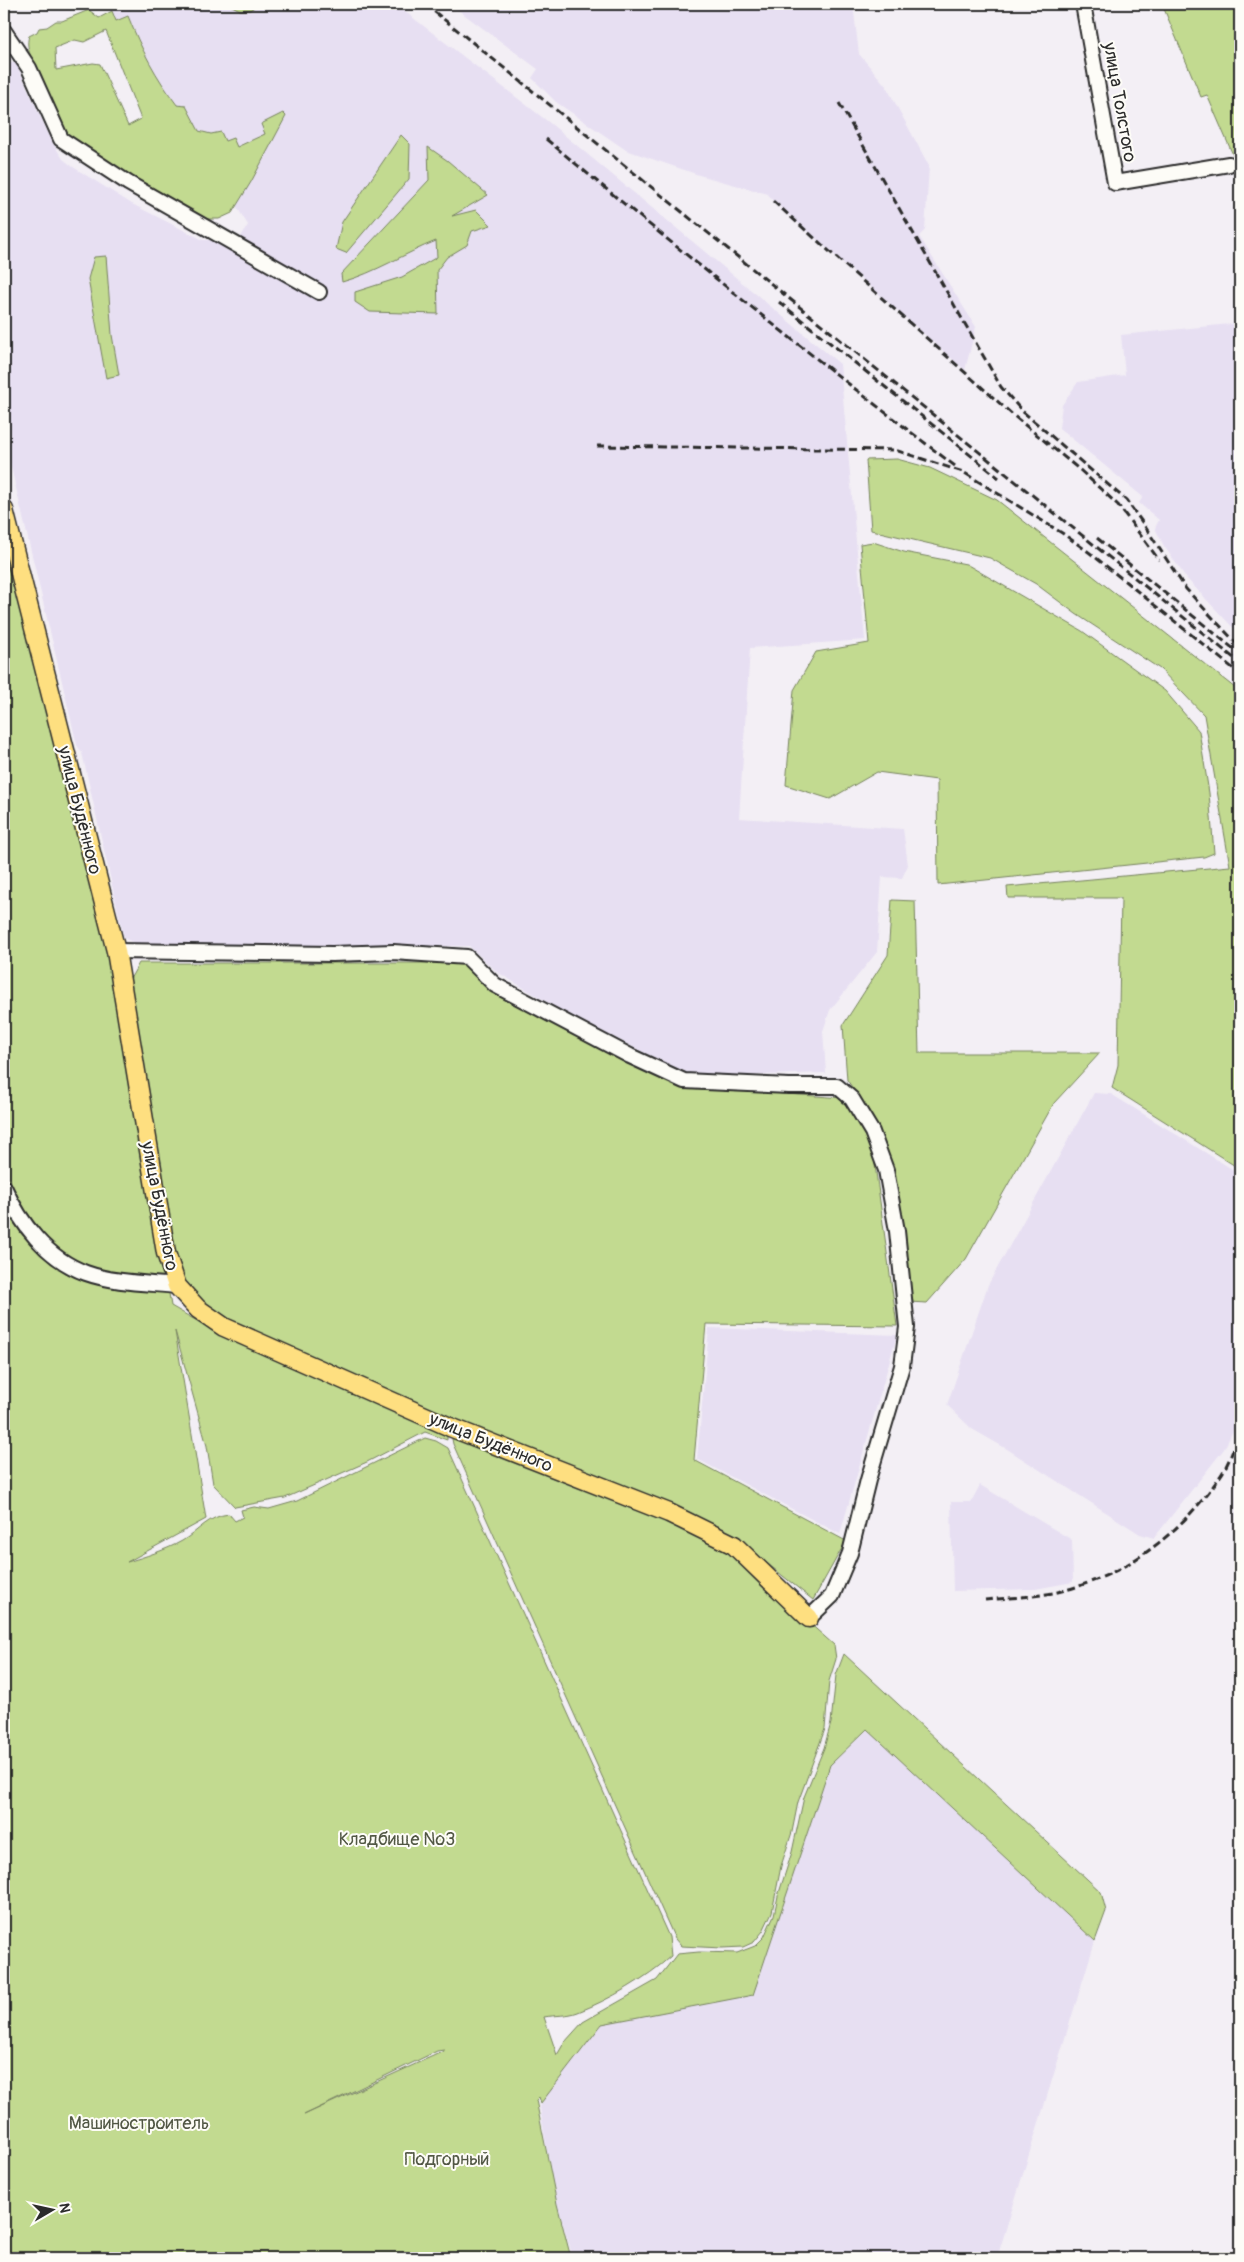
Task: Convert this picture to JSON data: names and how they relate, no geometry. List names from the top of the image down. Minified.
{"streets":{"main road":["улица Будённого"],"street":["улица Толстого"]},"parks":["Кладбище №3","Машиностроитель","Подгорный"],"north":"right"}
